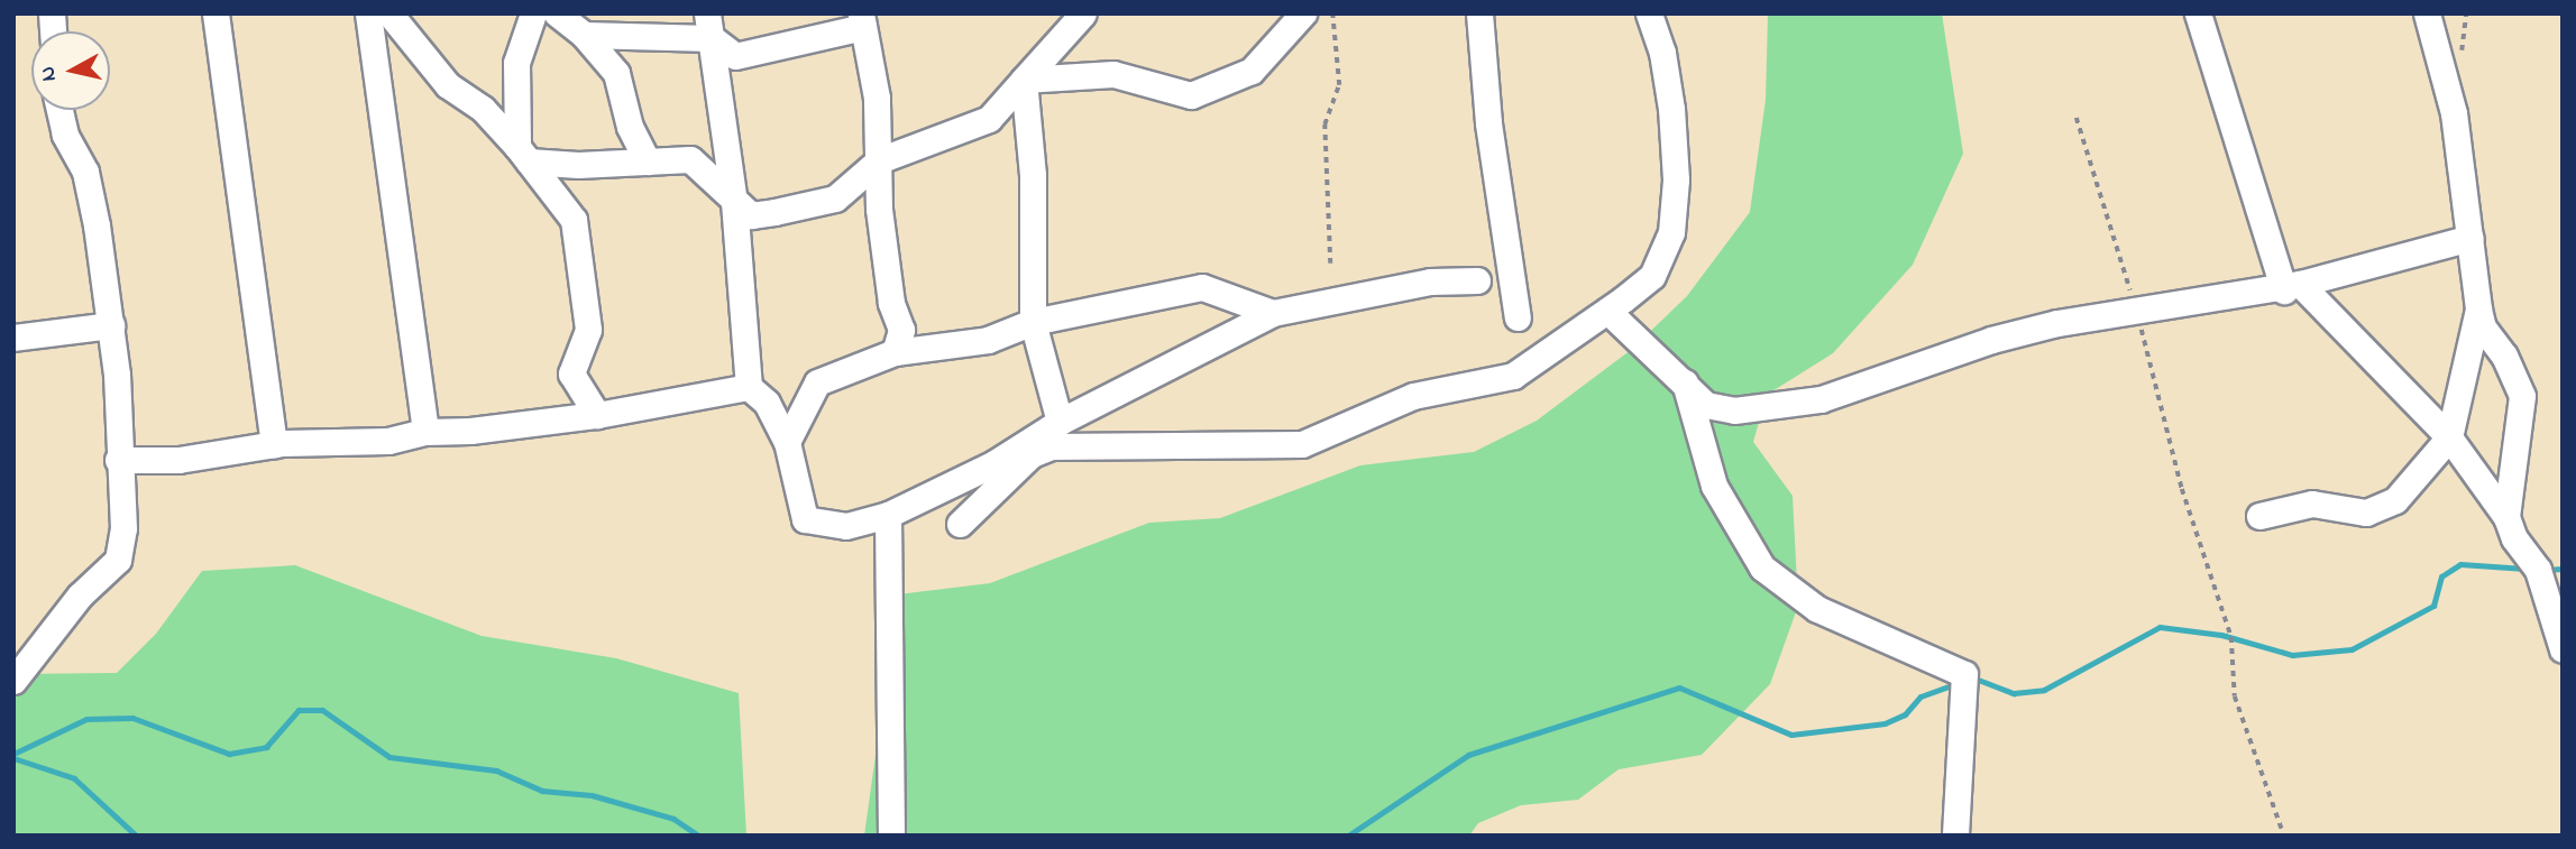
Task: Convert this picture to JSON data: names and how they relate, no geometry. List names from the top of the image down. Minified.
{"north":"left"}
